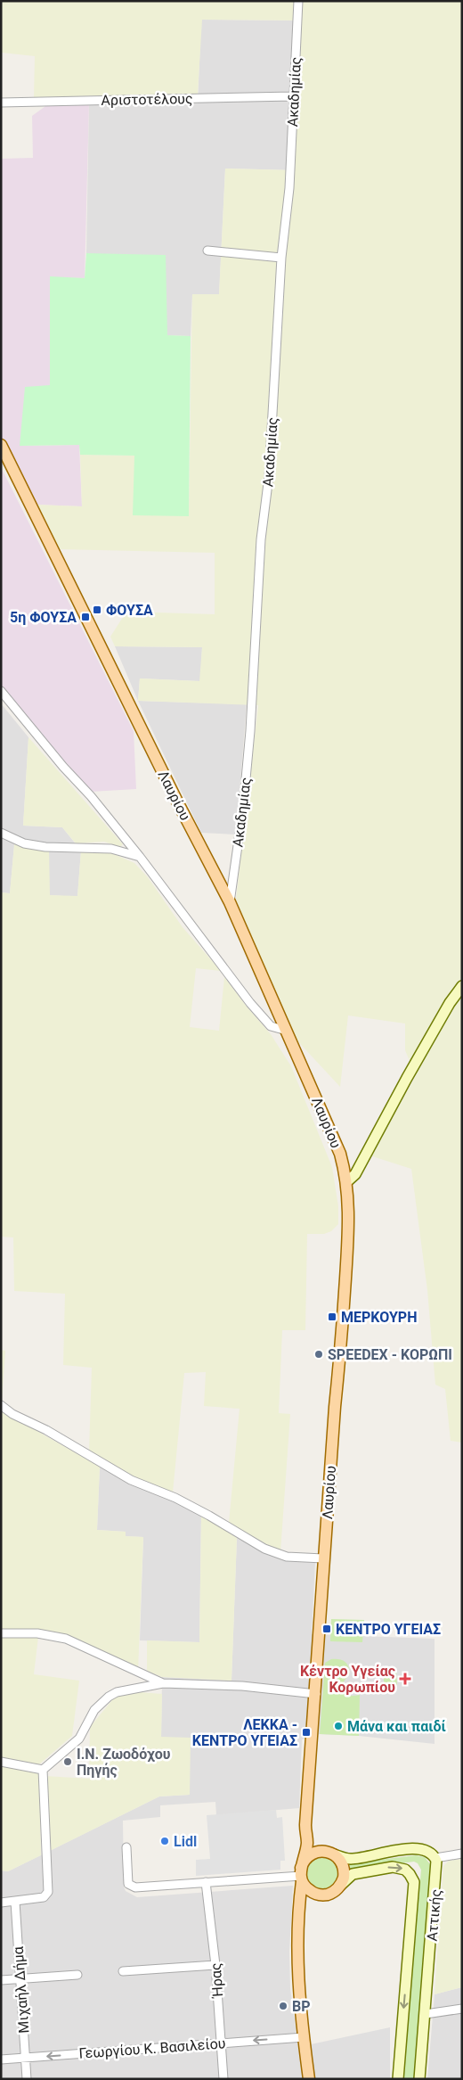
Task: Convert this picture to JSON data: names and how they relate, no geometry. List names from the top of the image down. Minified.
{"streets":{"main road":["Λαυρίου","Αττικής"],"street":["Ακαδημίας","Αριστοτέλους","Ήρας","Μιχαήλ Δήμα","Γεωργίου Κ. Βασιλείου"]},"crossings":[["Ακαδημίας","Αριστοτέλους"],["Ακαδημίας","Λαυρίου"],["Λαυρίου","Αττικής"],["Λαυρίου","Γεωργίου Κ. Βασιλείου"],["Ήρας","Γεωργίου Κ. Βασιλείου"],["Μιχαήλ Δήμα","Γεωργίου Κ. Βασιλείου"]],"one_way":["Γεωργίου Κ. Βασιλείου"],"places":{"transit":["ΦΟΥΣΑ","5η ΦΟΥΣΑ","ΜΕΡΚΟΥΡΗ","ΚΕΝΤΡΟ ΥΓΕΙΑΣ","ΛΕΚΚΑ - ΚΕΝΤΡΟ ΥΓΕΙΑΣ"],"other":["SPEEDEX - ΚΟΡΩΠΙ","Μάνα και παιδί","Ι.Ν. Ζωοδόχου Πηγής","Lidl","BP"],"health":["Κέντρο Υγείας Κορωπίου"]}}
